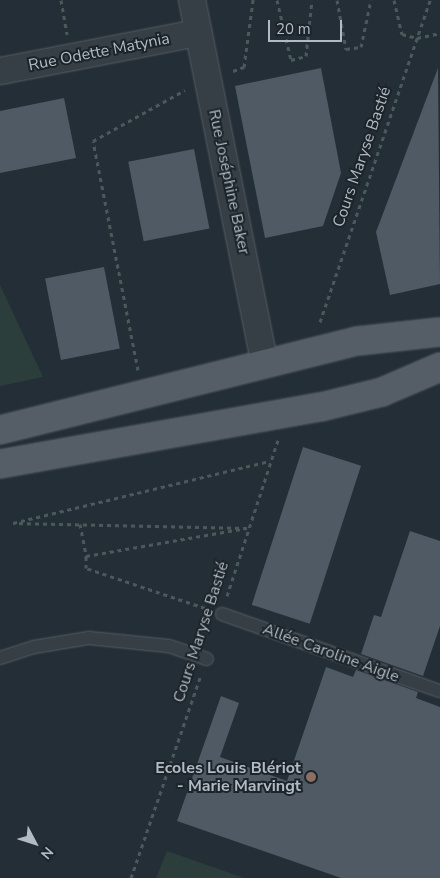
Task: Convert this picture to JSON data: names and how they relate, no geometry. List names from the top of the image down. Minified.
{"streets":{"street":["Rue Odette Matynia","Rue Joséphine Baker"],"lane":["Allée Caroline Aigle"],"path":["Cours Maryse Bastié"]},"crossings":[["Rue Odette Matynia","Rue Joséphine Baker"],["Cours Maryse Bastié","Allée Caroline Aigle"]],"places":["Ecoles Louis Blériot - Marie Marvingt"],"scale_bar":"20 m","north":"bottom right"}
